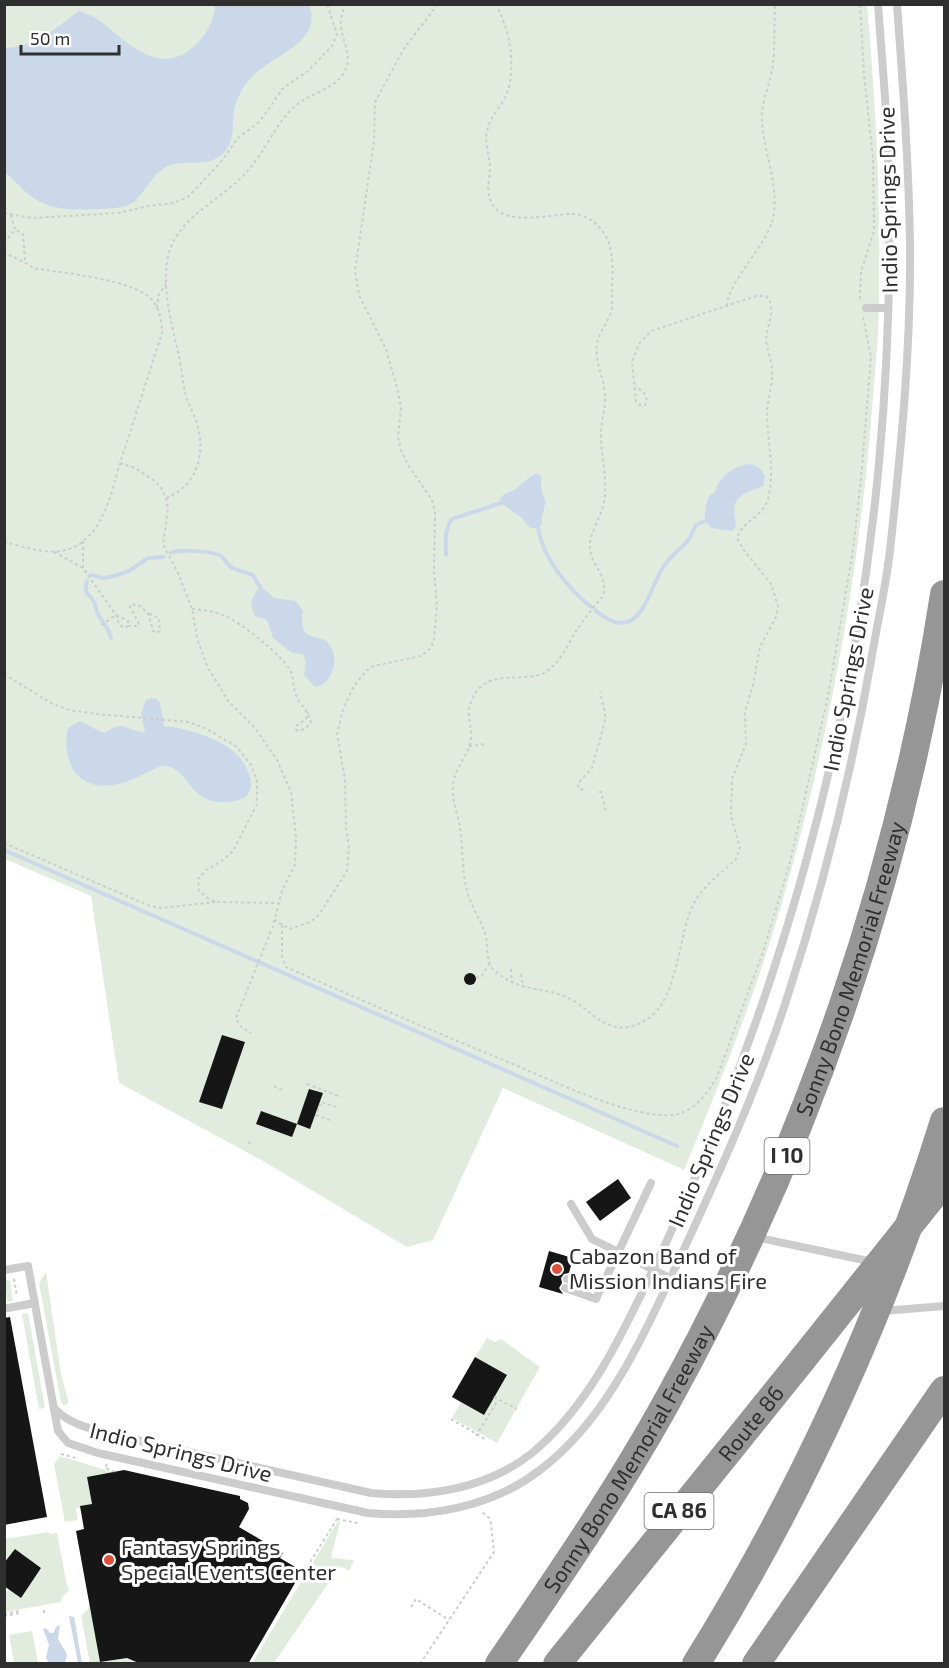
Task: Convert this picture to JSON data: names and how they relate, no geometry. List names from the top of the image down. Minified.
{"streets":{"highway":["Sonny Bono Memorial Freeway","I 10","Route 86","CA 86"],"lane":["Indio Springs Drive"]},"places":["Cabazon Band of Mission Indians Fire","Fantasy Springs Special Events Center"],"scale_bar":"50 m"}
